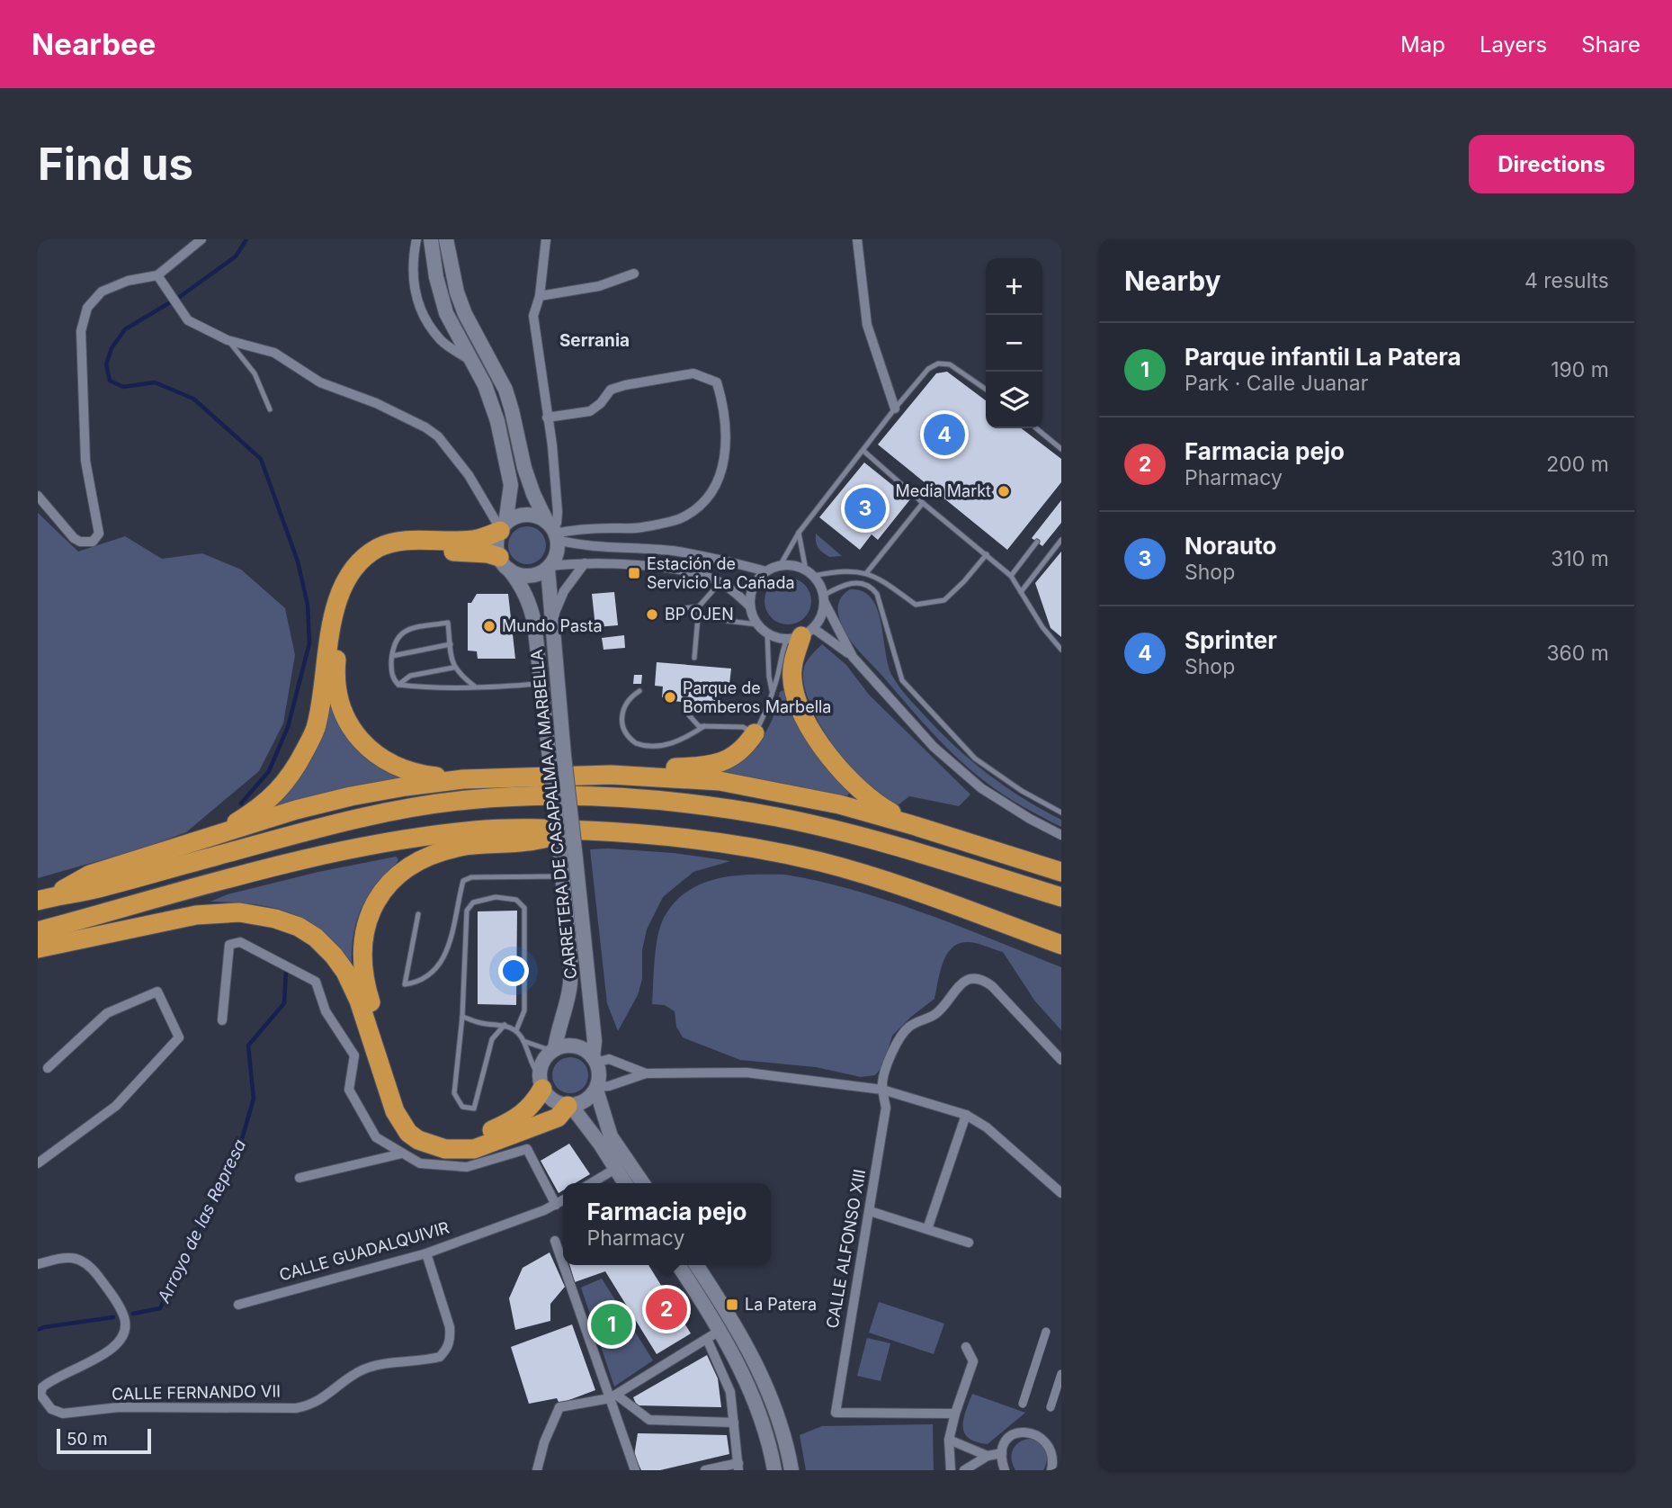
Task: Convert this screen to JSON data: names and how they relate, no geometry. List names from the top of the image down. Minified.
{"streets":{"main road":["CARRETERA DE CASAPALMA A MARBELLA"],"street":["CALLE ALFONSO XIII","CALLE GUADALQUIVIR","CALLE FERNANDO VII"]},"crossings":[["CALLE GUADALQUIVIR","CALLE FERNANDO VII"]],"districts":["Serrania"],"water":["Arroyo de las Represa"],"places":{"other":["Media Markt","BP OJEN","Mundo Pasta","Parque de Bomberos Marbella"],"transit":["Estación de Servicio La Cañada","La Patera"]},"scale_bar":"50 m","page":{"header":"Nearbee","nav":["Map","Layers","Share"],"buttons":"Directions","title":"Find us","heading":["Nearby","4 results"],"map_buttons":["+","−"],"list":[{"mark":"1","name":"Parque infantil La Patera","note":"Park · Calle Juanar","value":"190 m"},{"mark":"2","name":"Farmacia pejo","note":"Pharmacy","value":"200 m"},{"mark":"3","name":"Norauto","note":"Shop","value":"310 m"},{"mark":"4","name":"Sprinter","note":"Shop","value":"360 m"}],"pins":["4","3","2","1"],"popup":["Farmacia pejo","Pharmacy"],"scale":"50 m"}}
